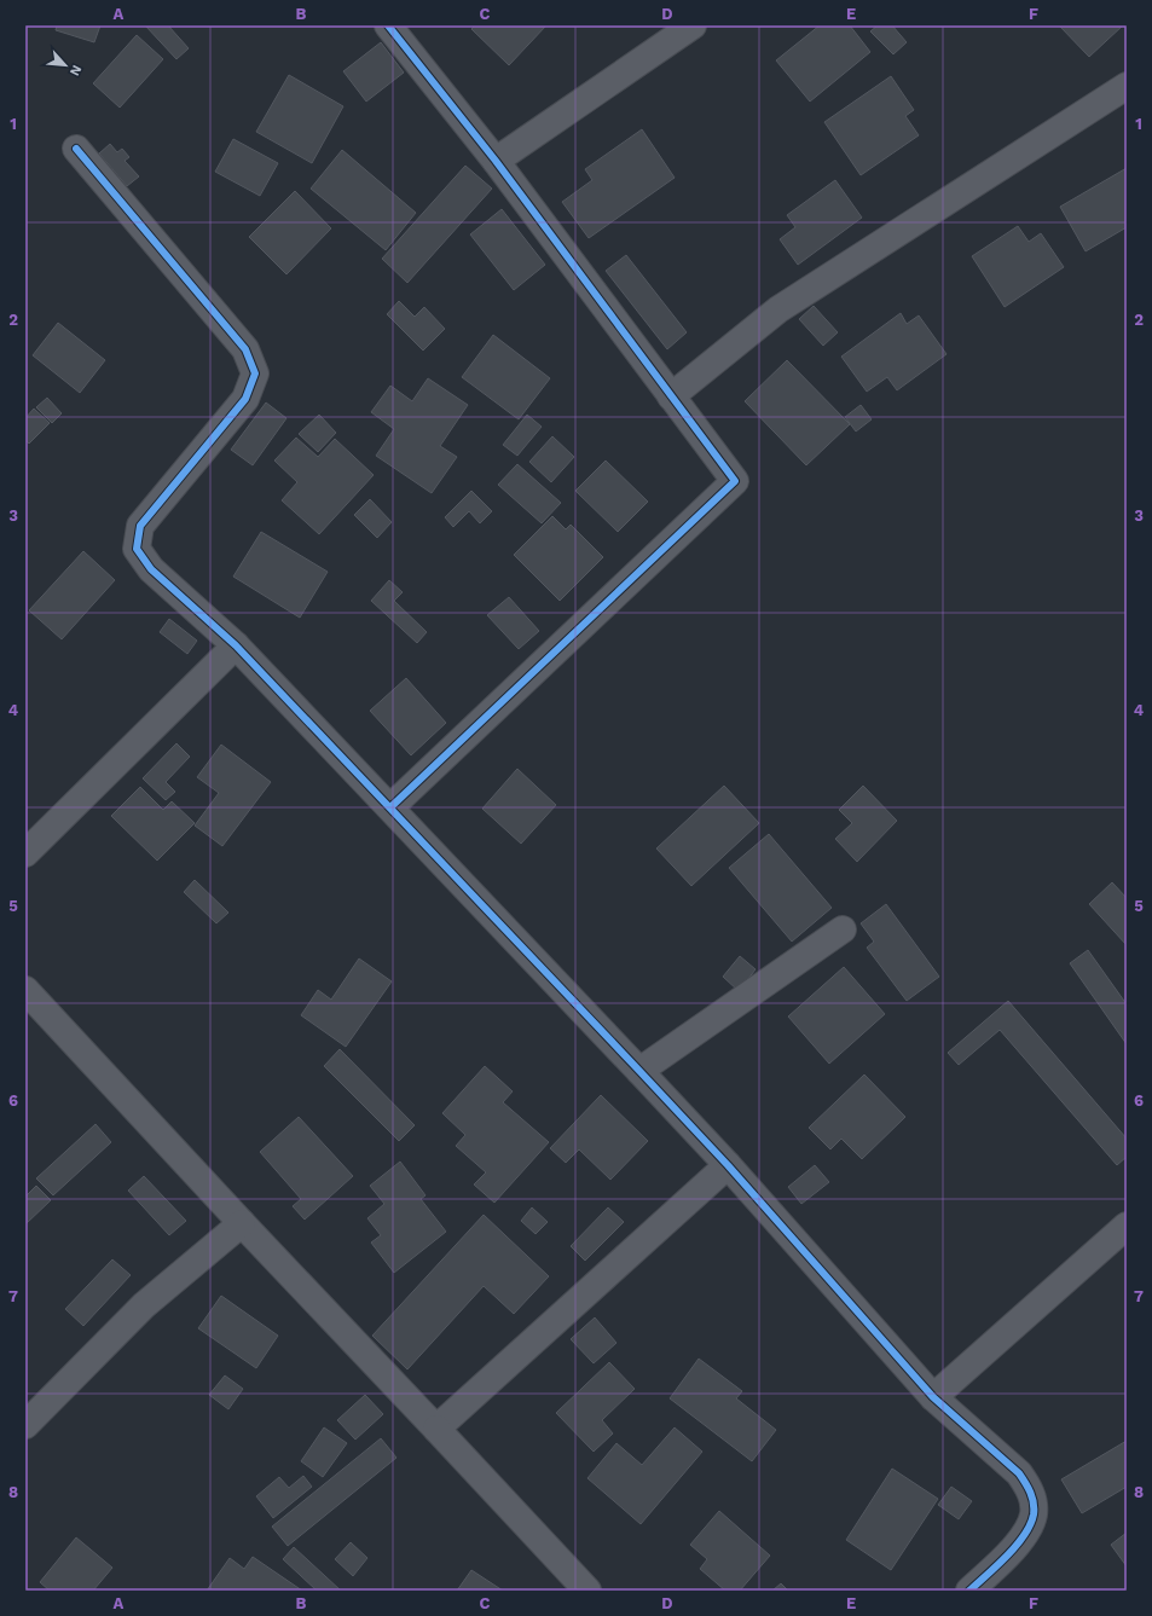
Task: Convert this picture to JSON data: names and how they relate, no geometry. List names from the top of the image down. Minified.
{"north":"bottom right","grid":{"columns":["A","B","C","D","E","F"],"rows":["1","2","3","4","5","6","7","8"]}}
